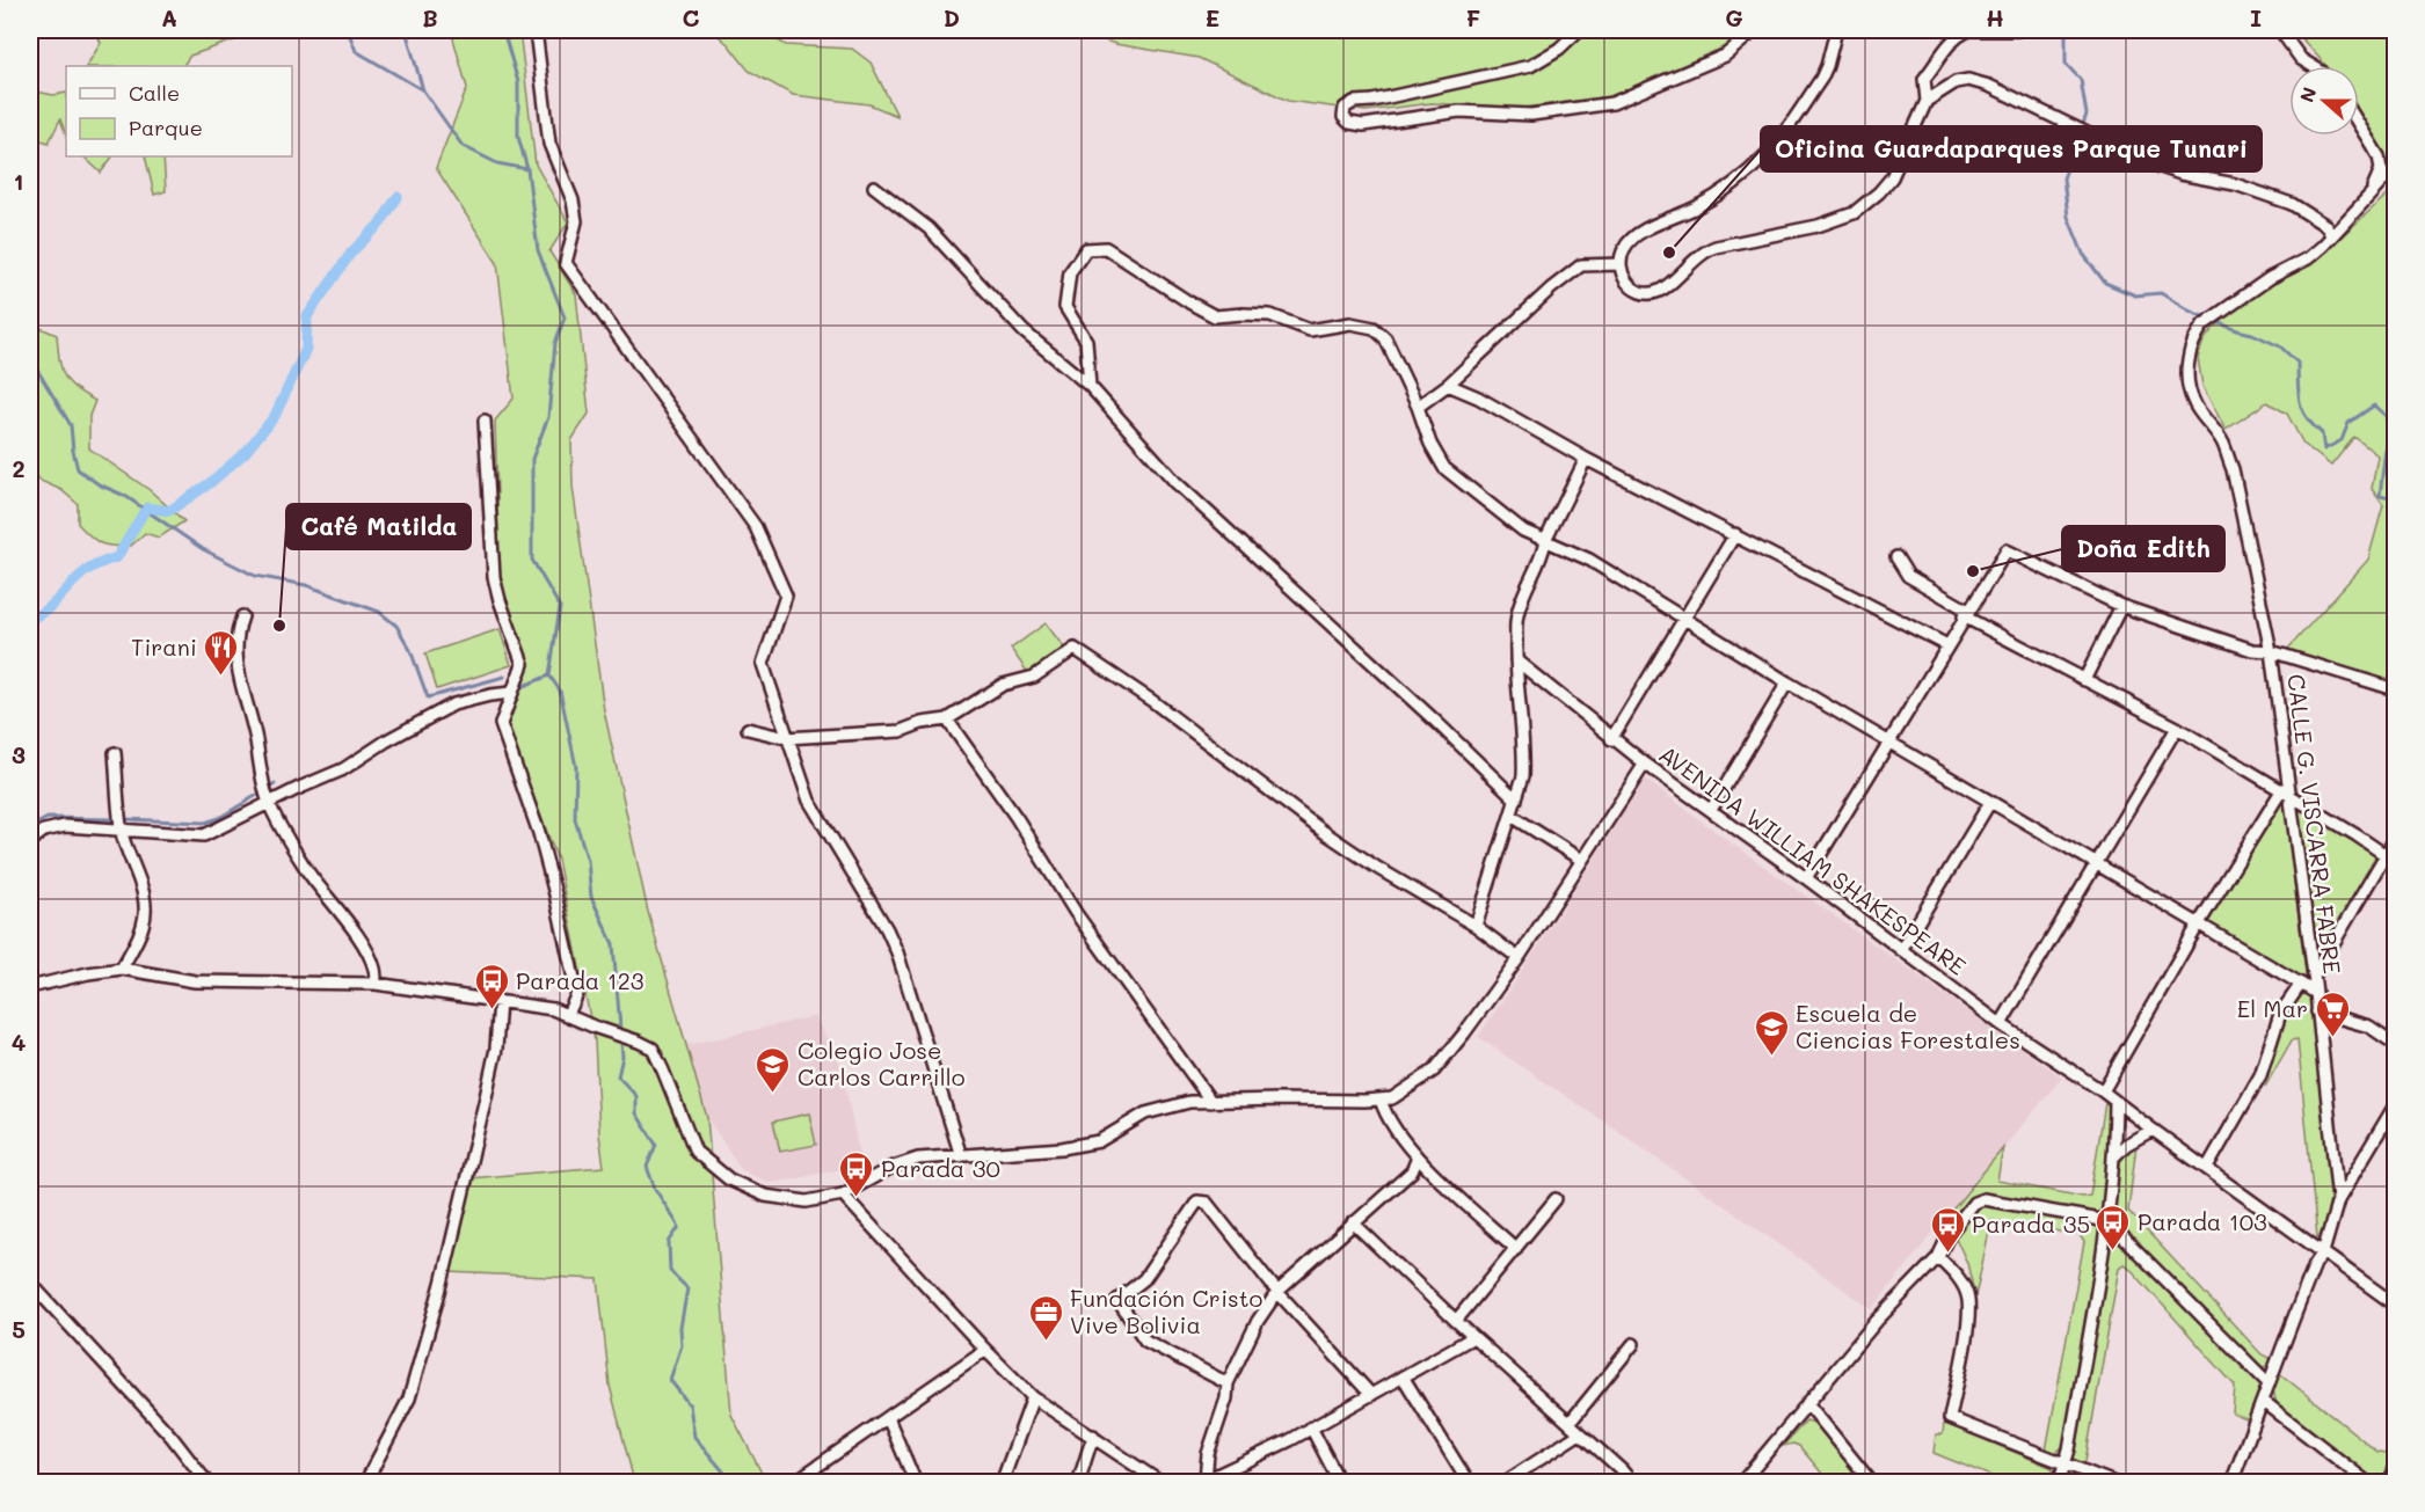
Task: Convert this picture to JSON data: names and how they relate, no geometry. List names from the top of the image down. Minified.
{"streets":{"street":["CALLE G. VISCARRA FABRE","AVENIDA WILLIAM SHAKESPEARE"]},"crossings":[["CALLE G. VISCARRA FABRE","AVENIDA WILLIAM SHAKESPEARE"]],"places":{"other":["Oficina Guardaparques Parque Tunari","Doña Edith","Café Matilda"],"restaurant":["Tirani"],"bus stop":["Parada 123","Parada 30","Parada 103","Parada 35"],"supermarket":["El Mar"],"school or university":["Escuela de Ciencias Forestales","Colegio Jose Carlos Carrillo"],"office":["Fundación Cristo Vive Bolivia"]},"legend":["Calle","Parque"],"north":"left","grid":{"columns":["A","B","C","D","E","F","G","H","I"],"rows":["1","2","3","4","5"]}}
